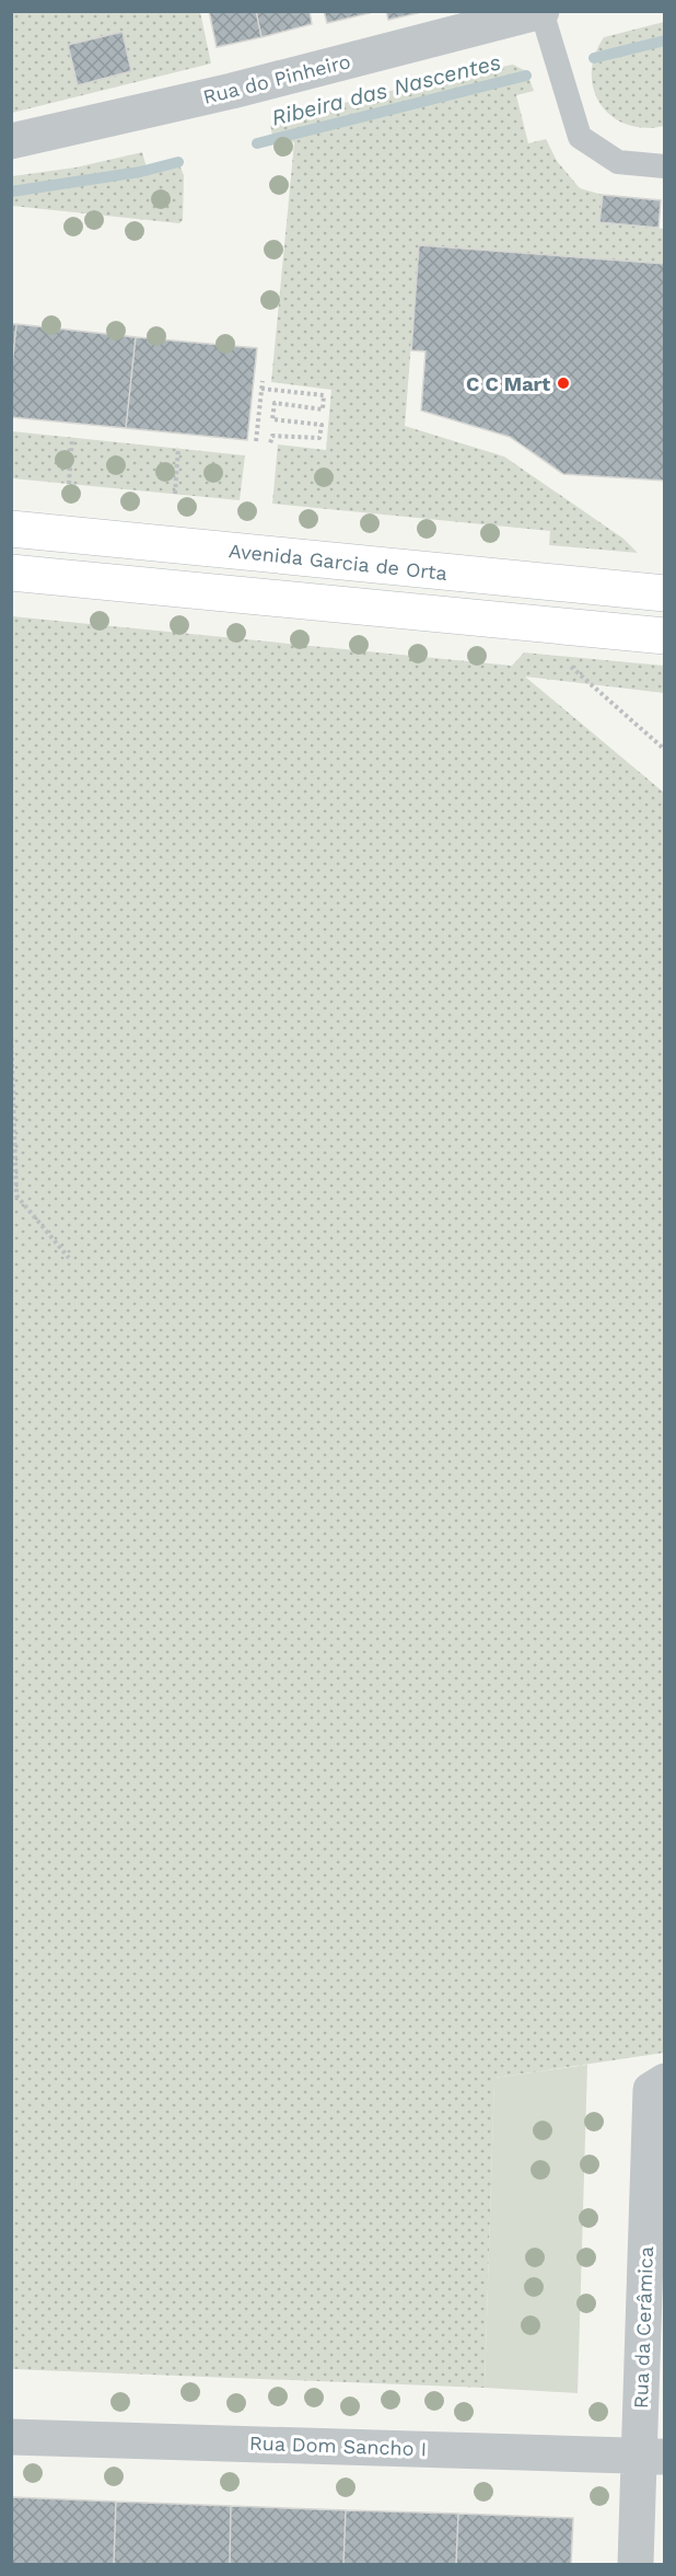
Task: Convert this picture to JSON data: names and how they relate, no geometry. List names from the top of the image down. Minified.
{"streets":{"main road":["Avenida Garcia de Orta"],"street":["Rua do Pinheiro","Rua da Cerâmica","Rua Dom Sancho I"]},"crossings":[["Rua da Cerâmica","Rua Dom Sancho I"]],"water":["Ribeira das Nascentes"],"places":["C C Mart"]}
